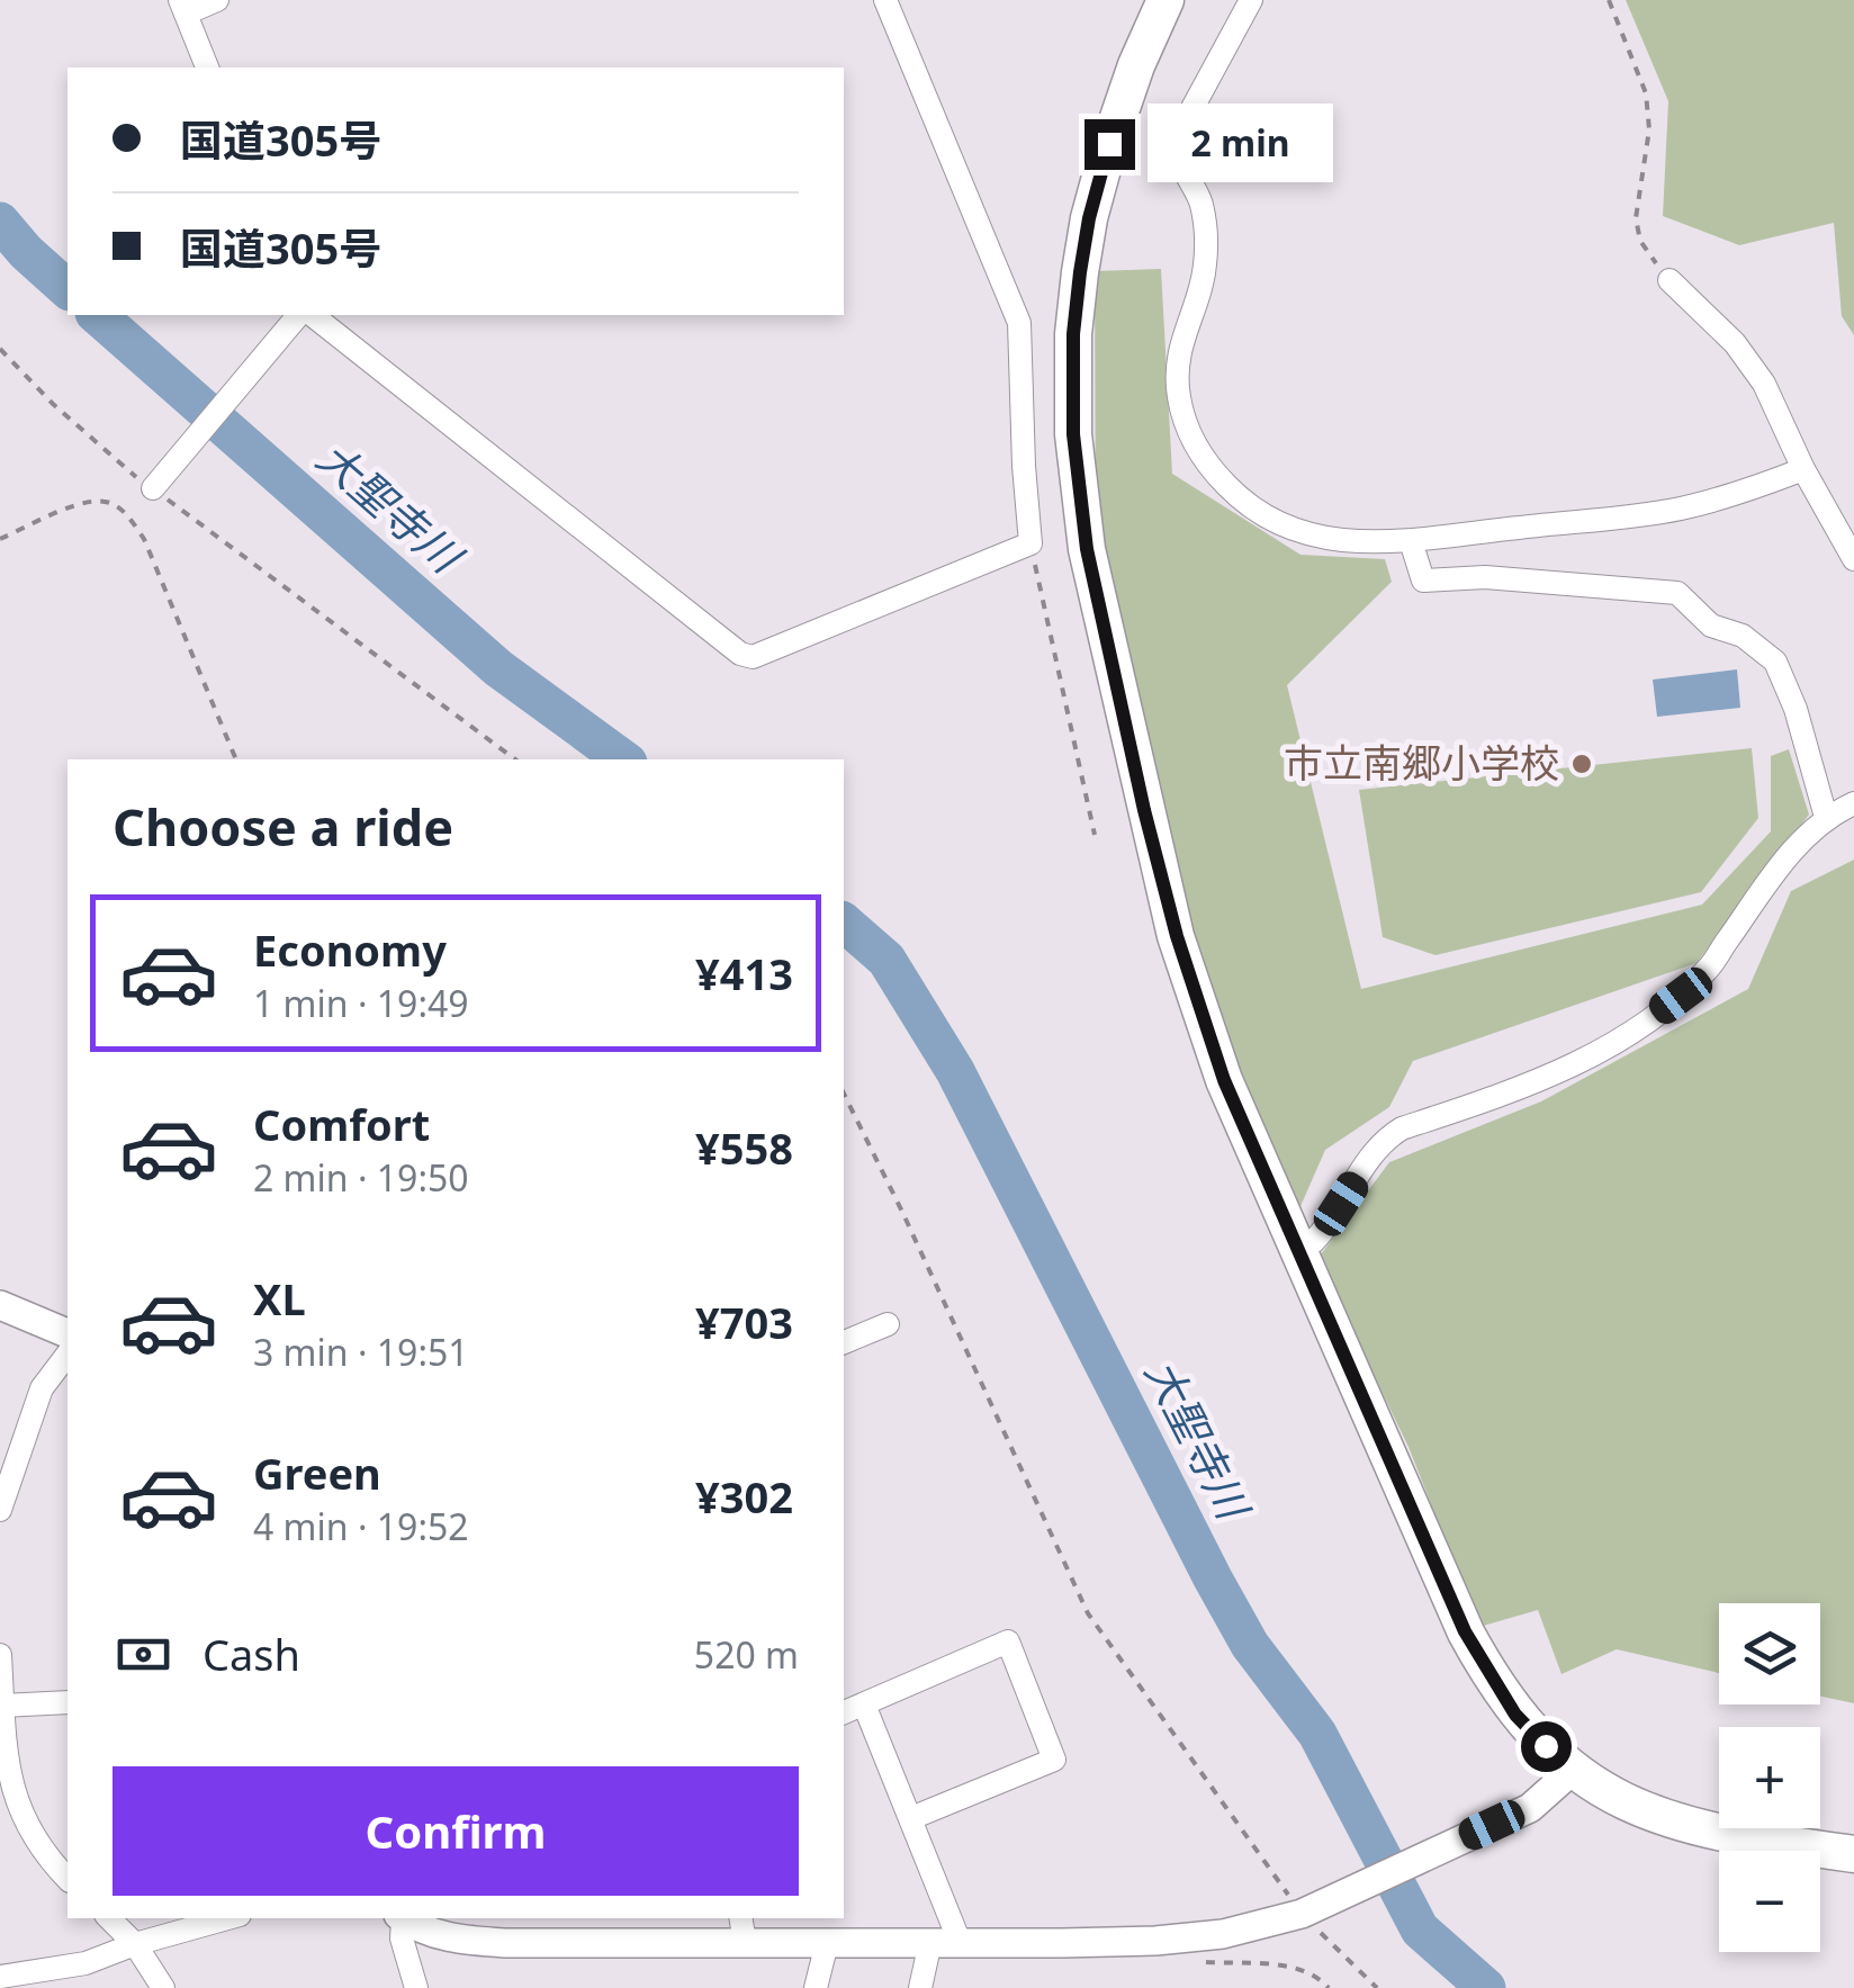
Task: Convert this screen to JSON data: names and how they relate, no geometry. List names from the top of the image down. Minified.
{"water":["大聖寺川"],"places":["市立南郷小学校"],"page":{"banner":["国道305号","国道305号"],"bubble":"2 min","heading":"Choose a ride","list":[{"name":"Economy","note":"1 min · 19:49","value":"¥413"},{"name":"Comfort","note":"2 min · 19:50","value":"¥558"},{"name":"XL","note":"3 min · 19:51","value":"¥703"},{"name":"Green","note":"4 min · 19:52","value":"¥302"}],"pay":["Cash","520 m"],"map_buttons":["+","−"],"buttons":"Confirm"}}
